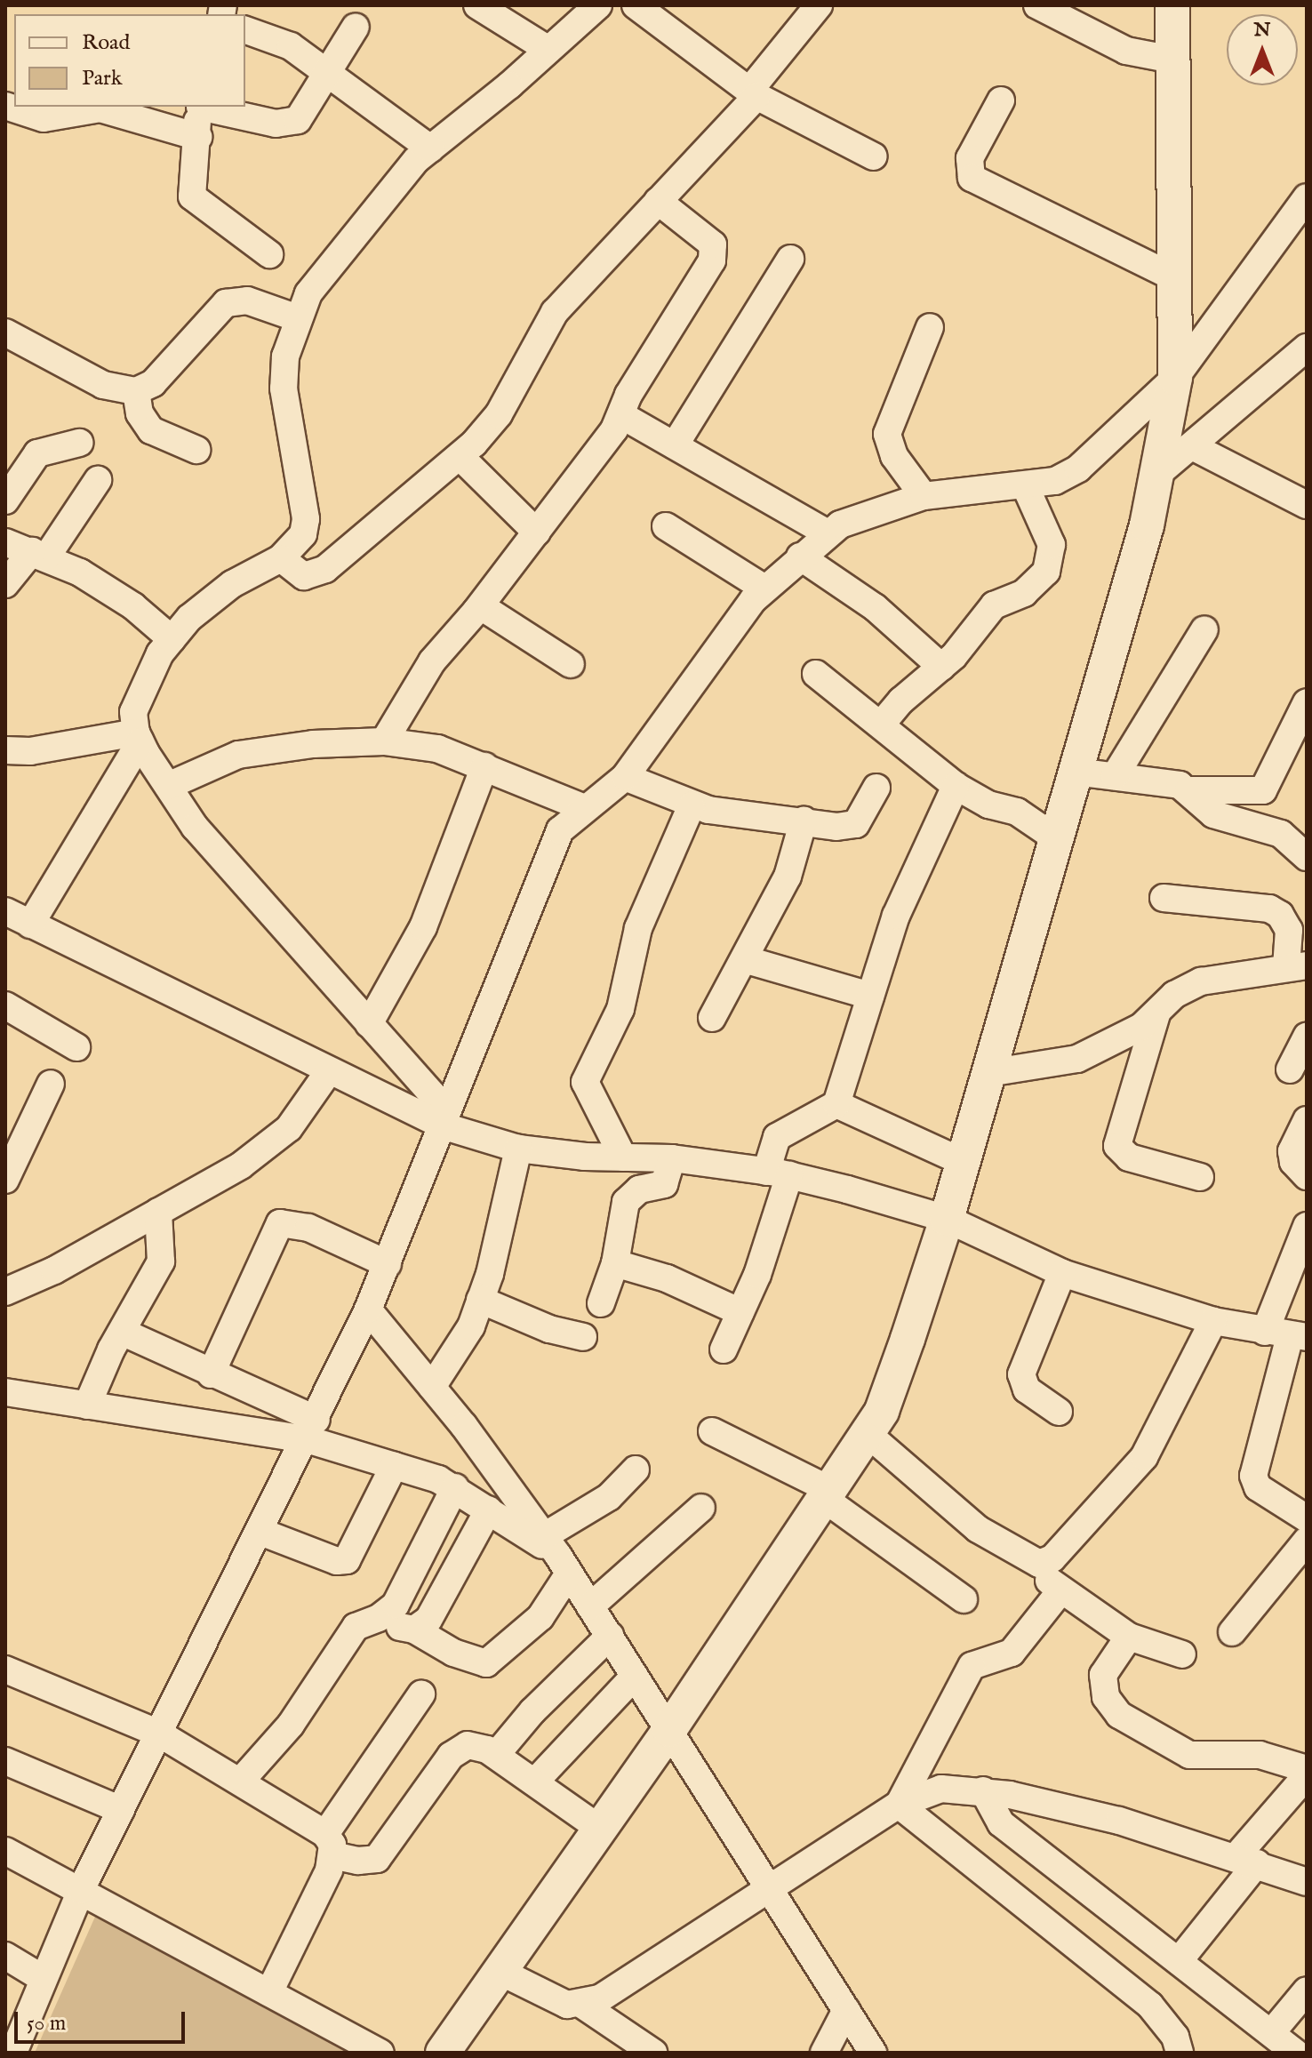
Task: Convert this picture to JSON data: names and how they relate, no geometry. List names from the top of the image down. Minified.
{"legend":["Road","Park"],"scale_bar":"50 m","north":"top"}
